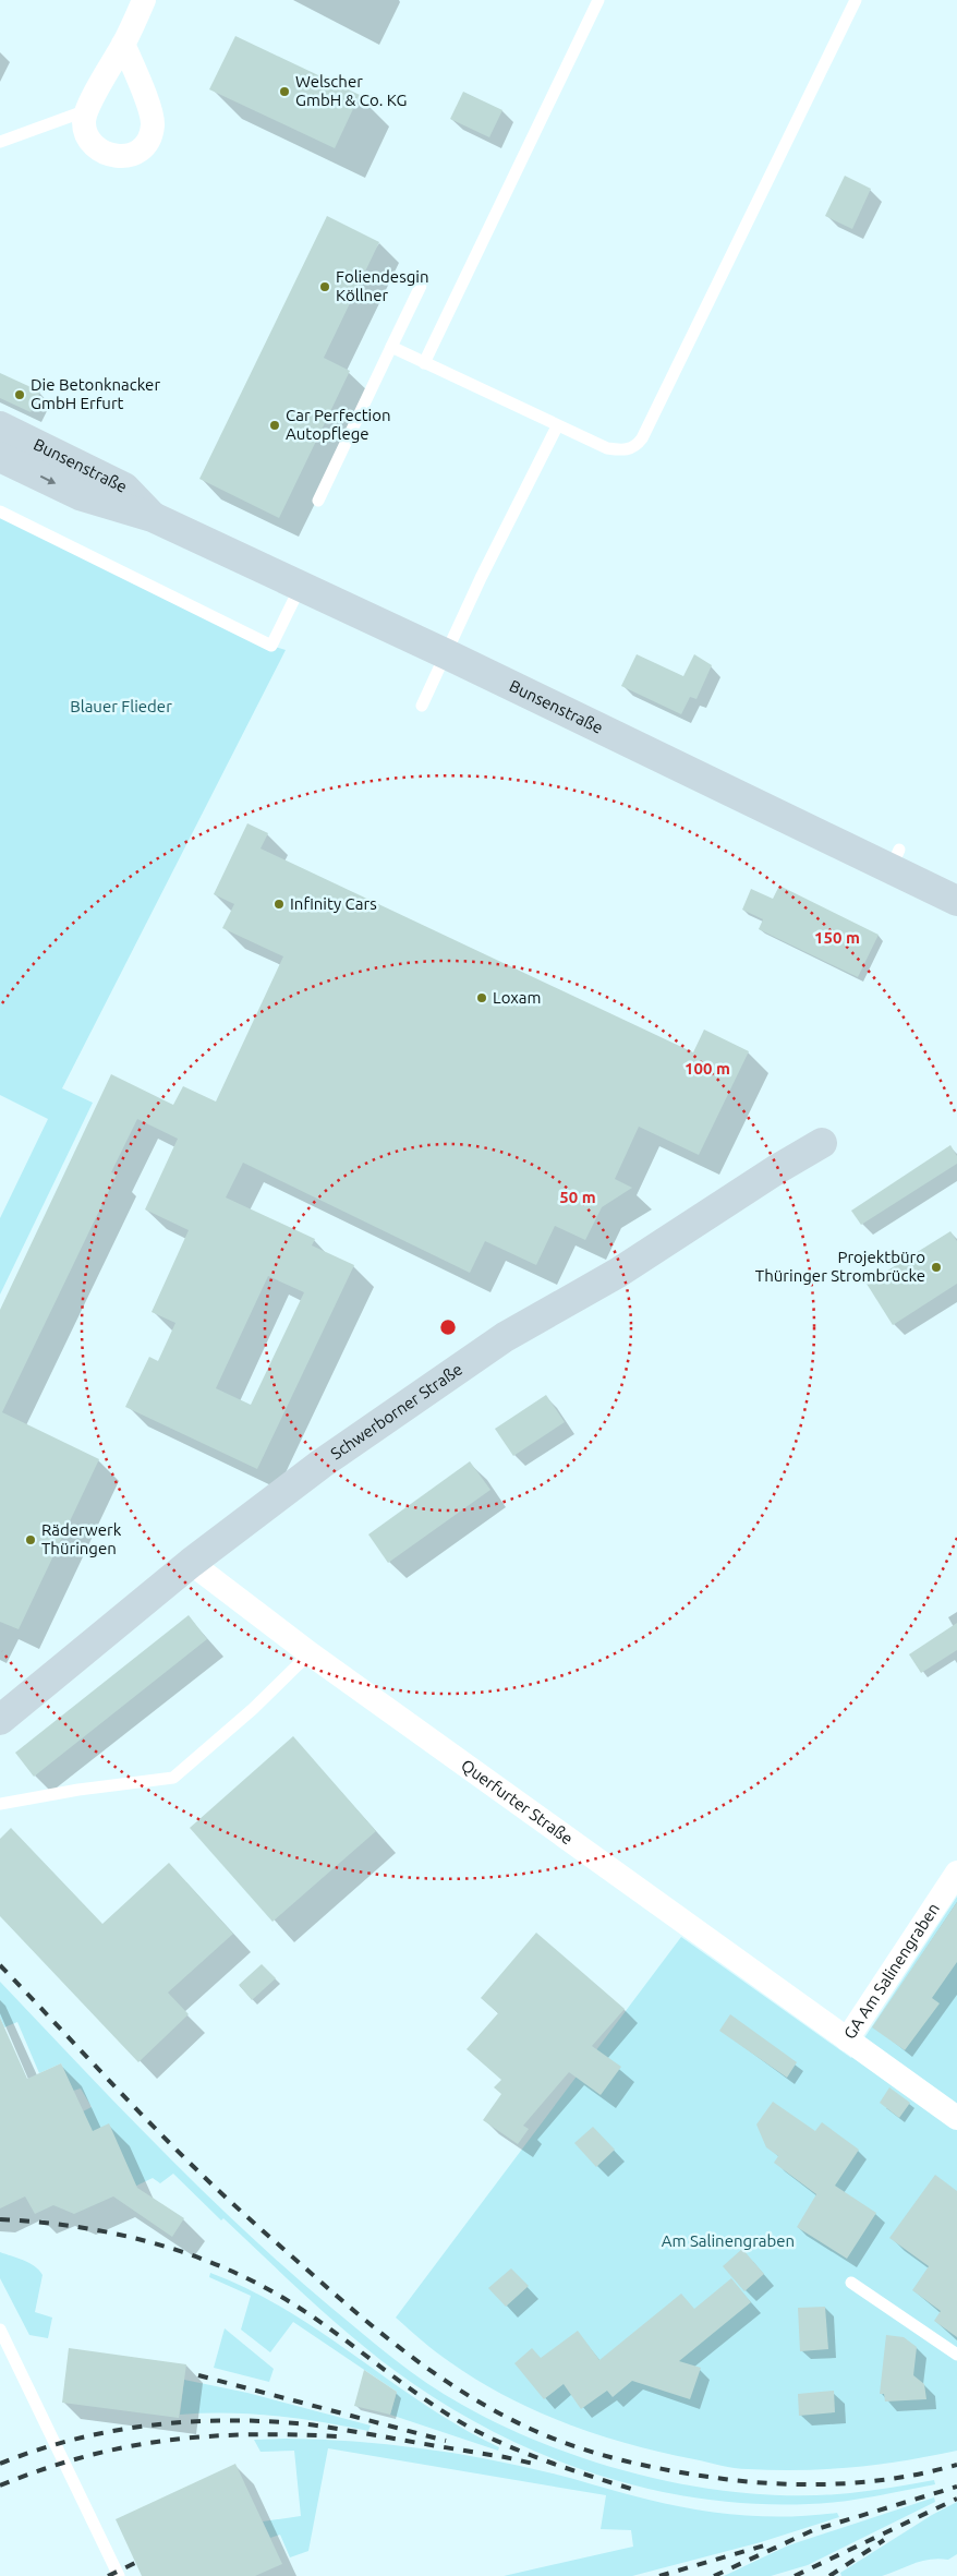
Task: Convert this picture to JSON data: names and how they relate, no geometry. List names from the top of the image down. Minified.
{"streets":{"main road":["Bunsenstraße","Schwerborner Straße"],"street":["Querfurter Straße","GA Am Salinengraben"]},"crossings":[["Schwerborner Straße","Querfurter Straße"],["Querfurter Straße","GA Am Salinengraben"]],"parks":["Blauer Flieder","Am Salinengraben"],"places":["Welscher GmbH & Co. KG","Foliendesgin Köllner","Die Betonknacker GmbH Erfurt","Car Perfection Autopflege","Infinity Cars","Loxam","Projektbüro Thüringer Strombrücke","Räderwerk Thüringen"],"rings":["150 m","100 m","50 m"]}
